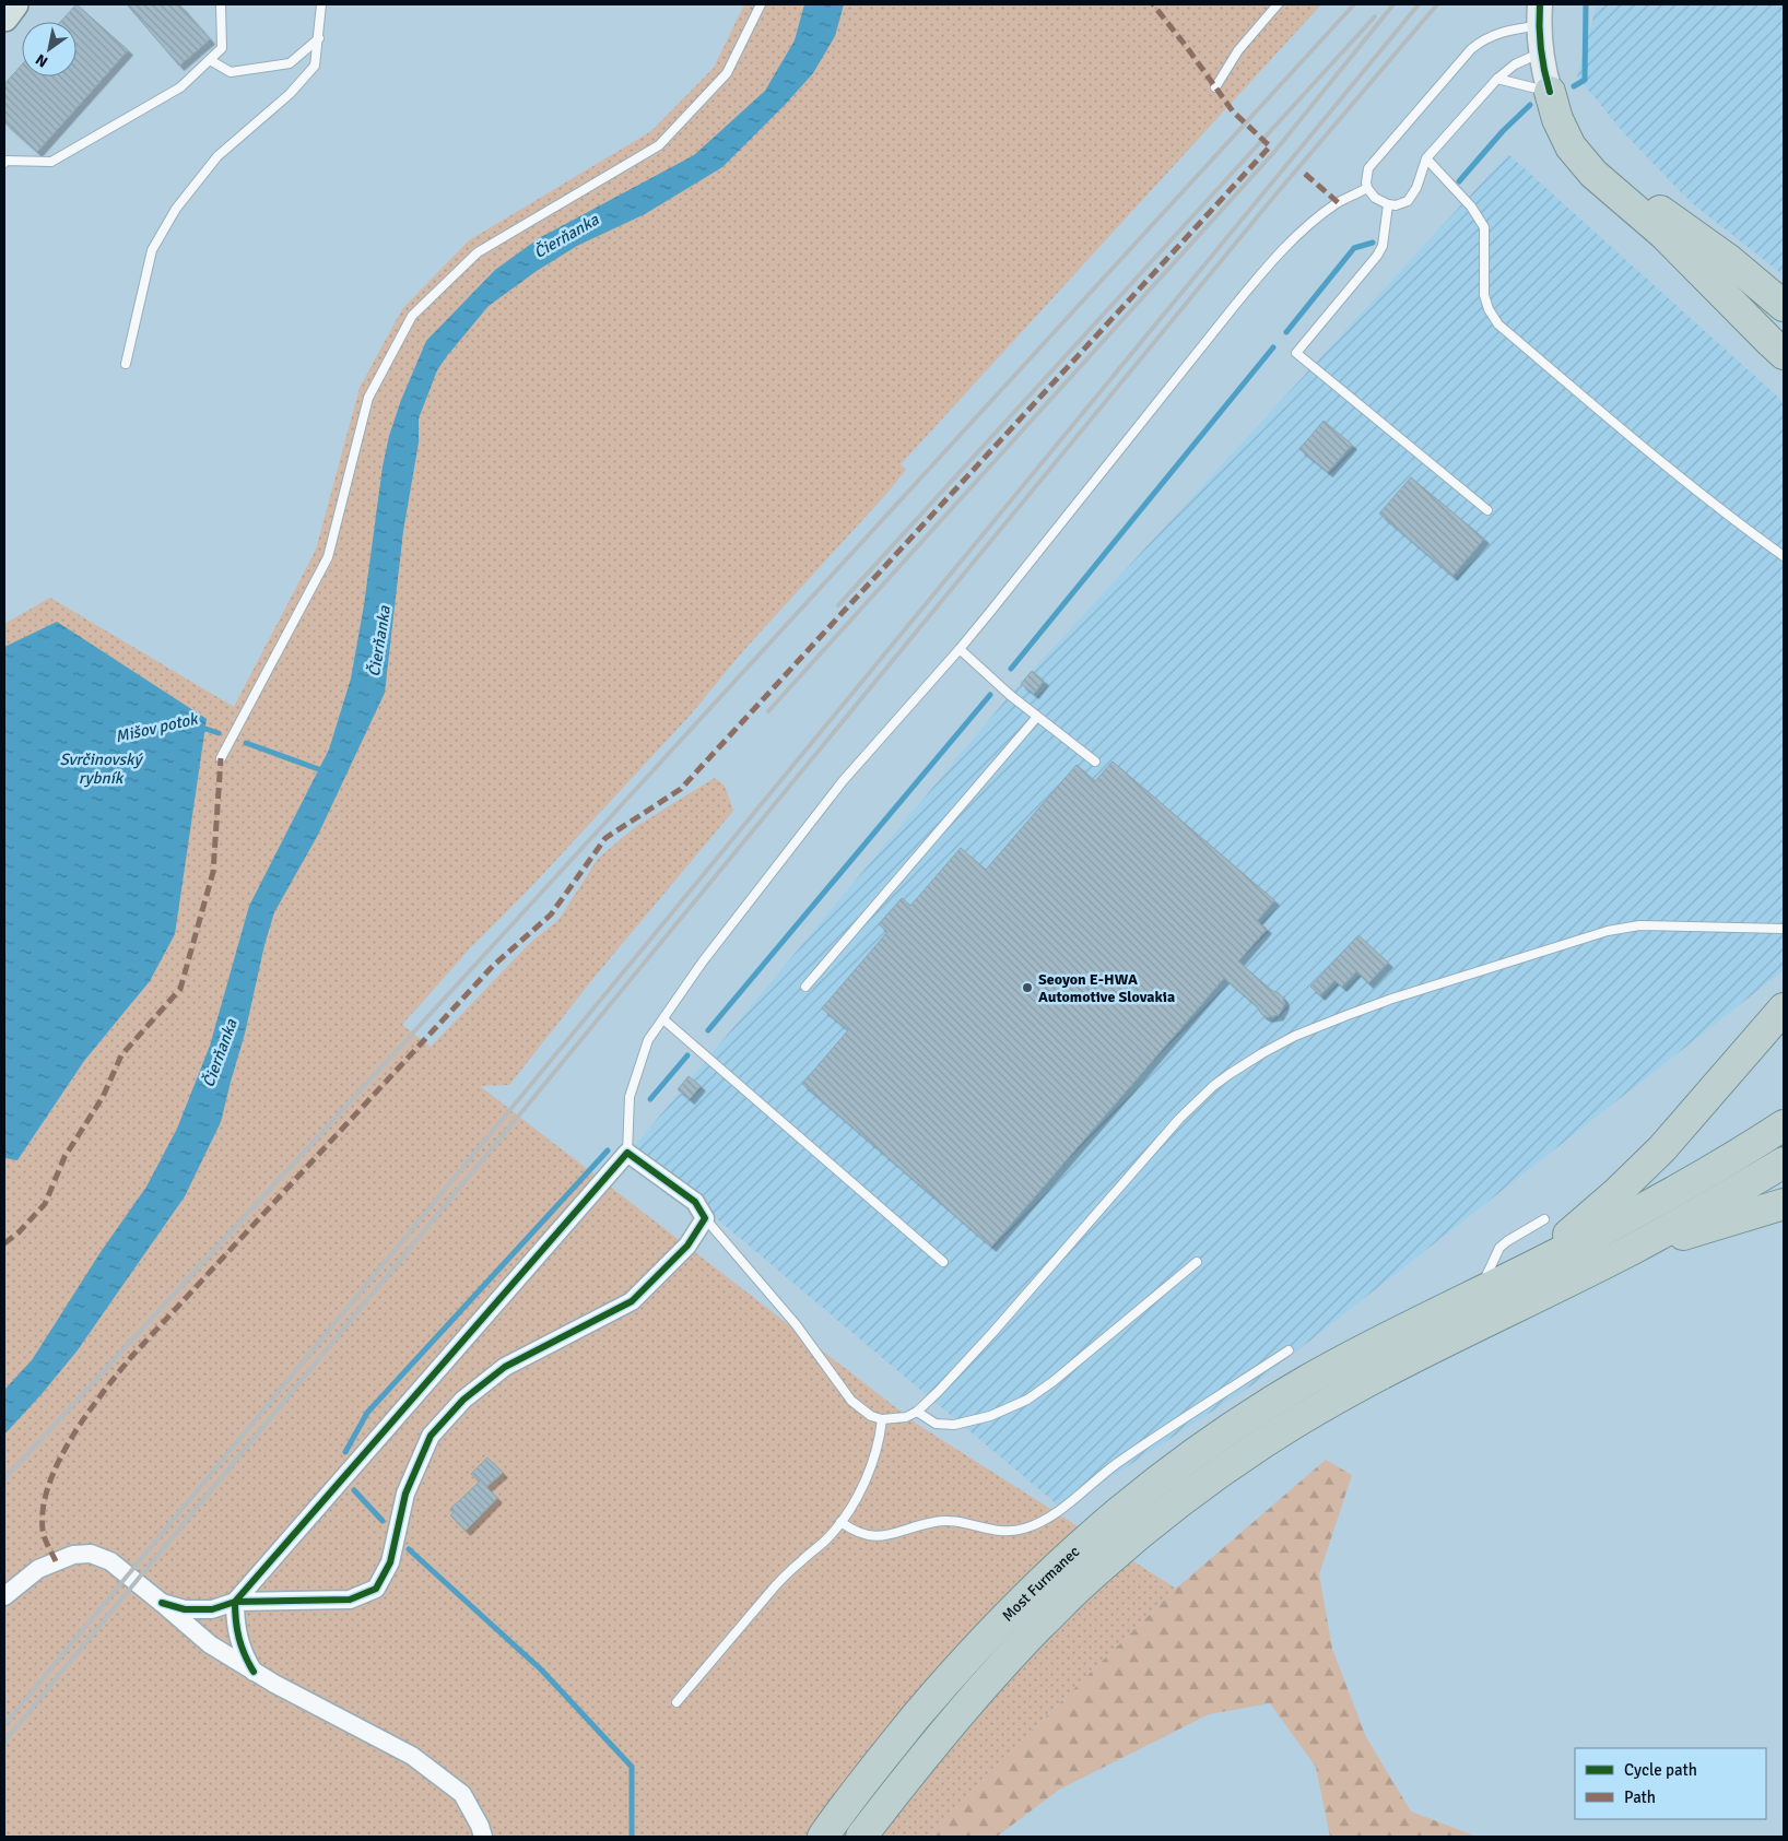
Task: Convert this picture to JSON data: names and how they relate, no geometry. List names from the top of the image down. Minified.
{"streets":{"highway":["Most Furmanec"]},"water":["Čierňanka","Mišov potok","Svrčinovský rybník"],"places":["Seoyon E-HWA Automotive Slovakia"],"legend":["Cycle path","Path"],"north":"bottom left"}
